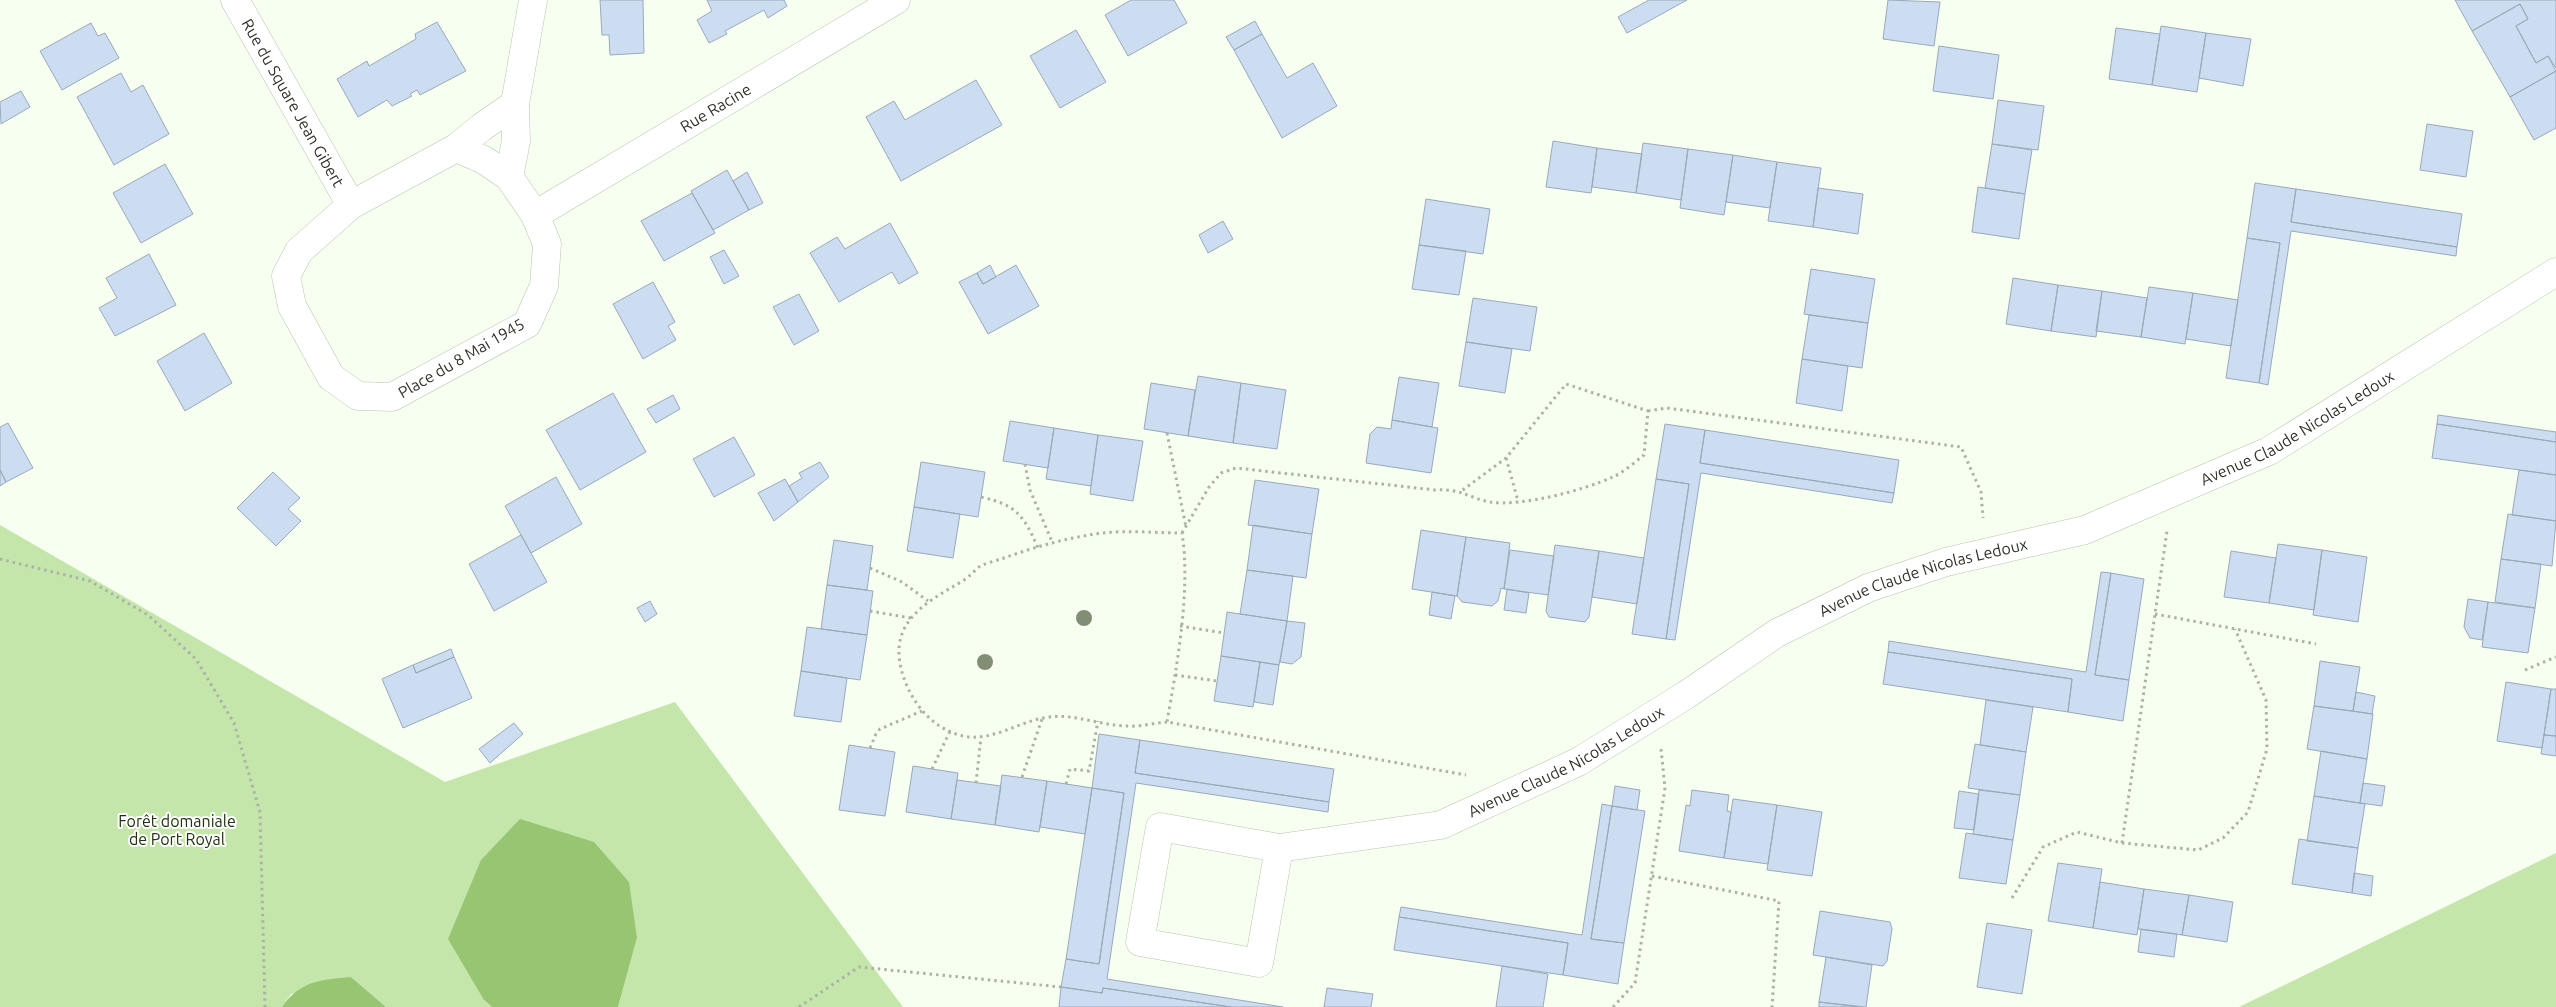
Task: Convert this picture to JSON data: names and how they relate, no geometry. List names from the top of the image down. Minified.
{"streets":{"street":["Rue du Square Jean Gibert","Rue Racine","Place du 8 Mai 1945","Avenue Claude Nicolas Ledoux"]},"crossings":[["Rue du Square Jean Gibert","Place du 8 Mai 1945"],["Rue Racine","Place du 8 Mai 1945"]],"parks":["Forêt domaniale de Port Royal"]}
